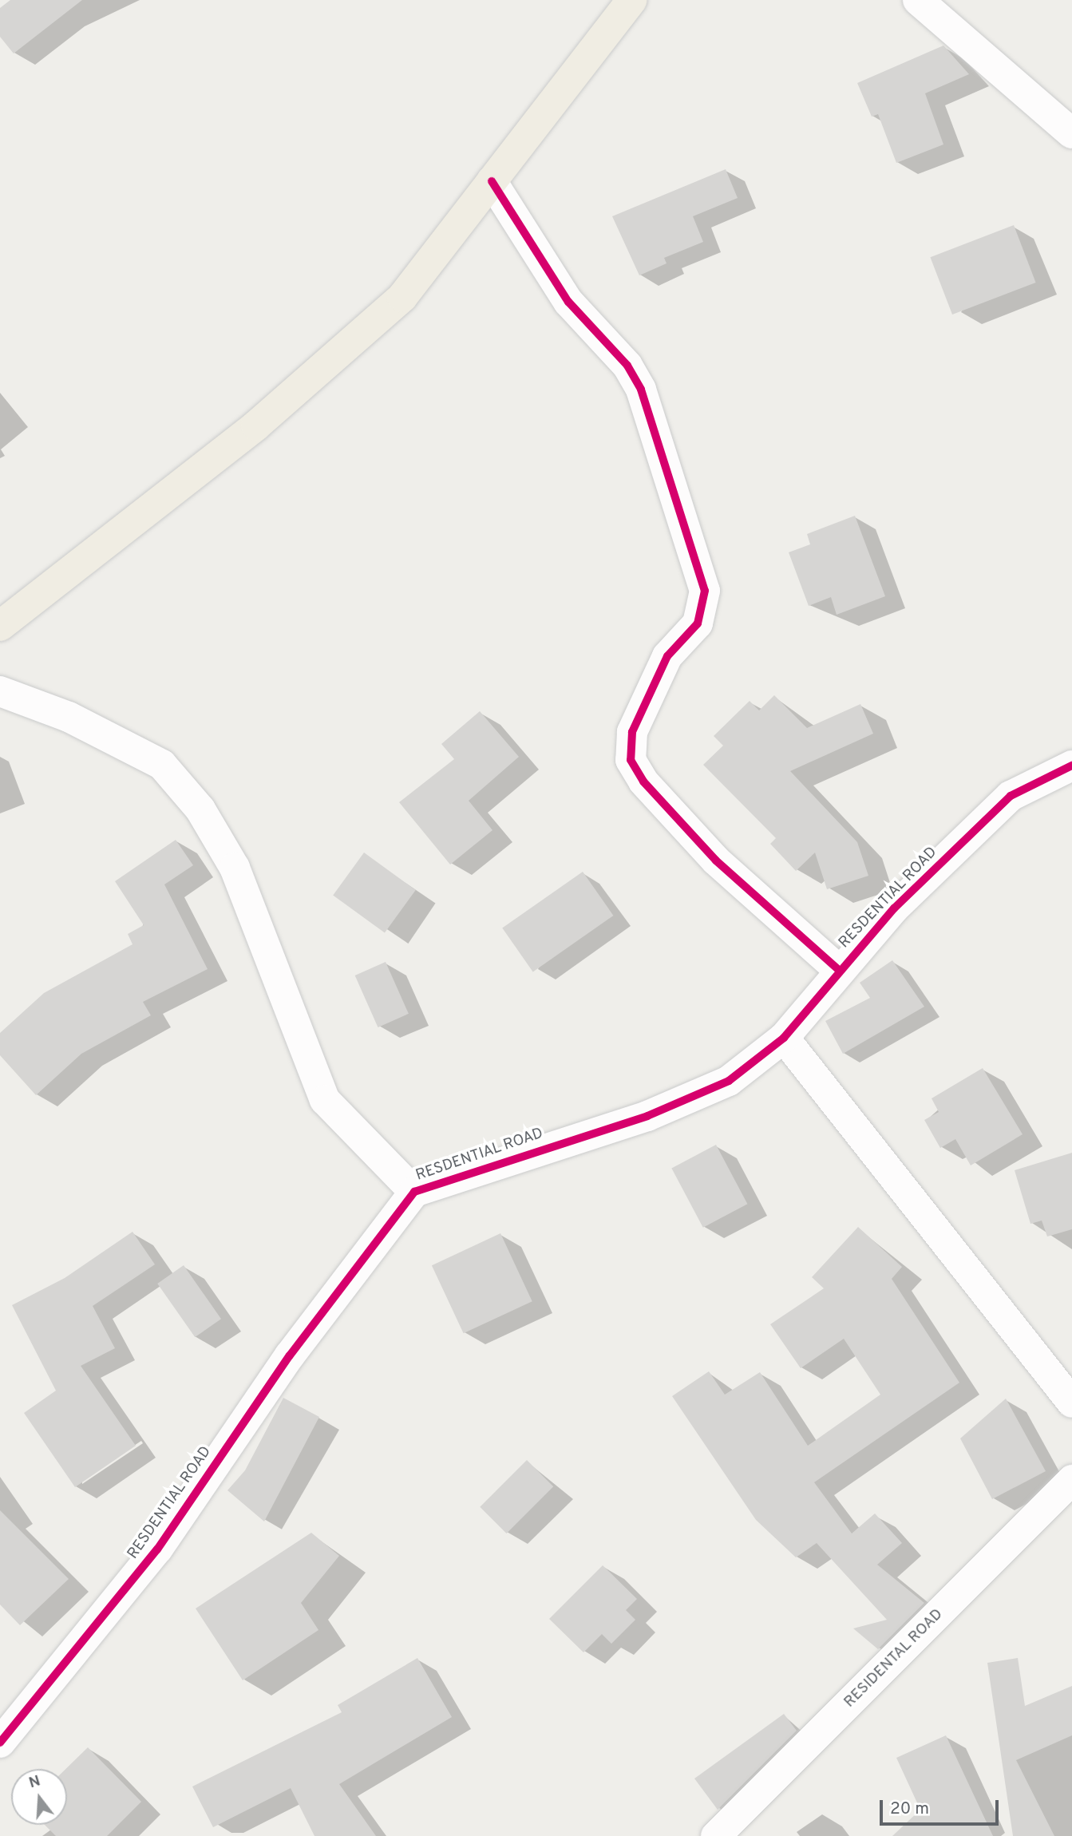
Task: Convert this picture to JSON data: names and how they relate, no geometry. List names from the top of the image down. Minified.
{"streets":{"street":["RESDENTIAL ROAD","RESIDENTAL ROAD"]},"scale_bar":"20 m","north":"top"}
